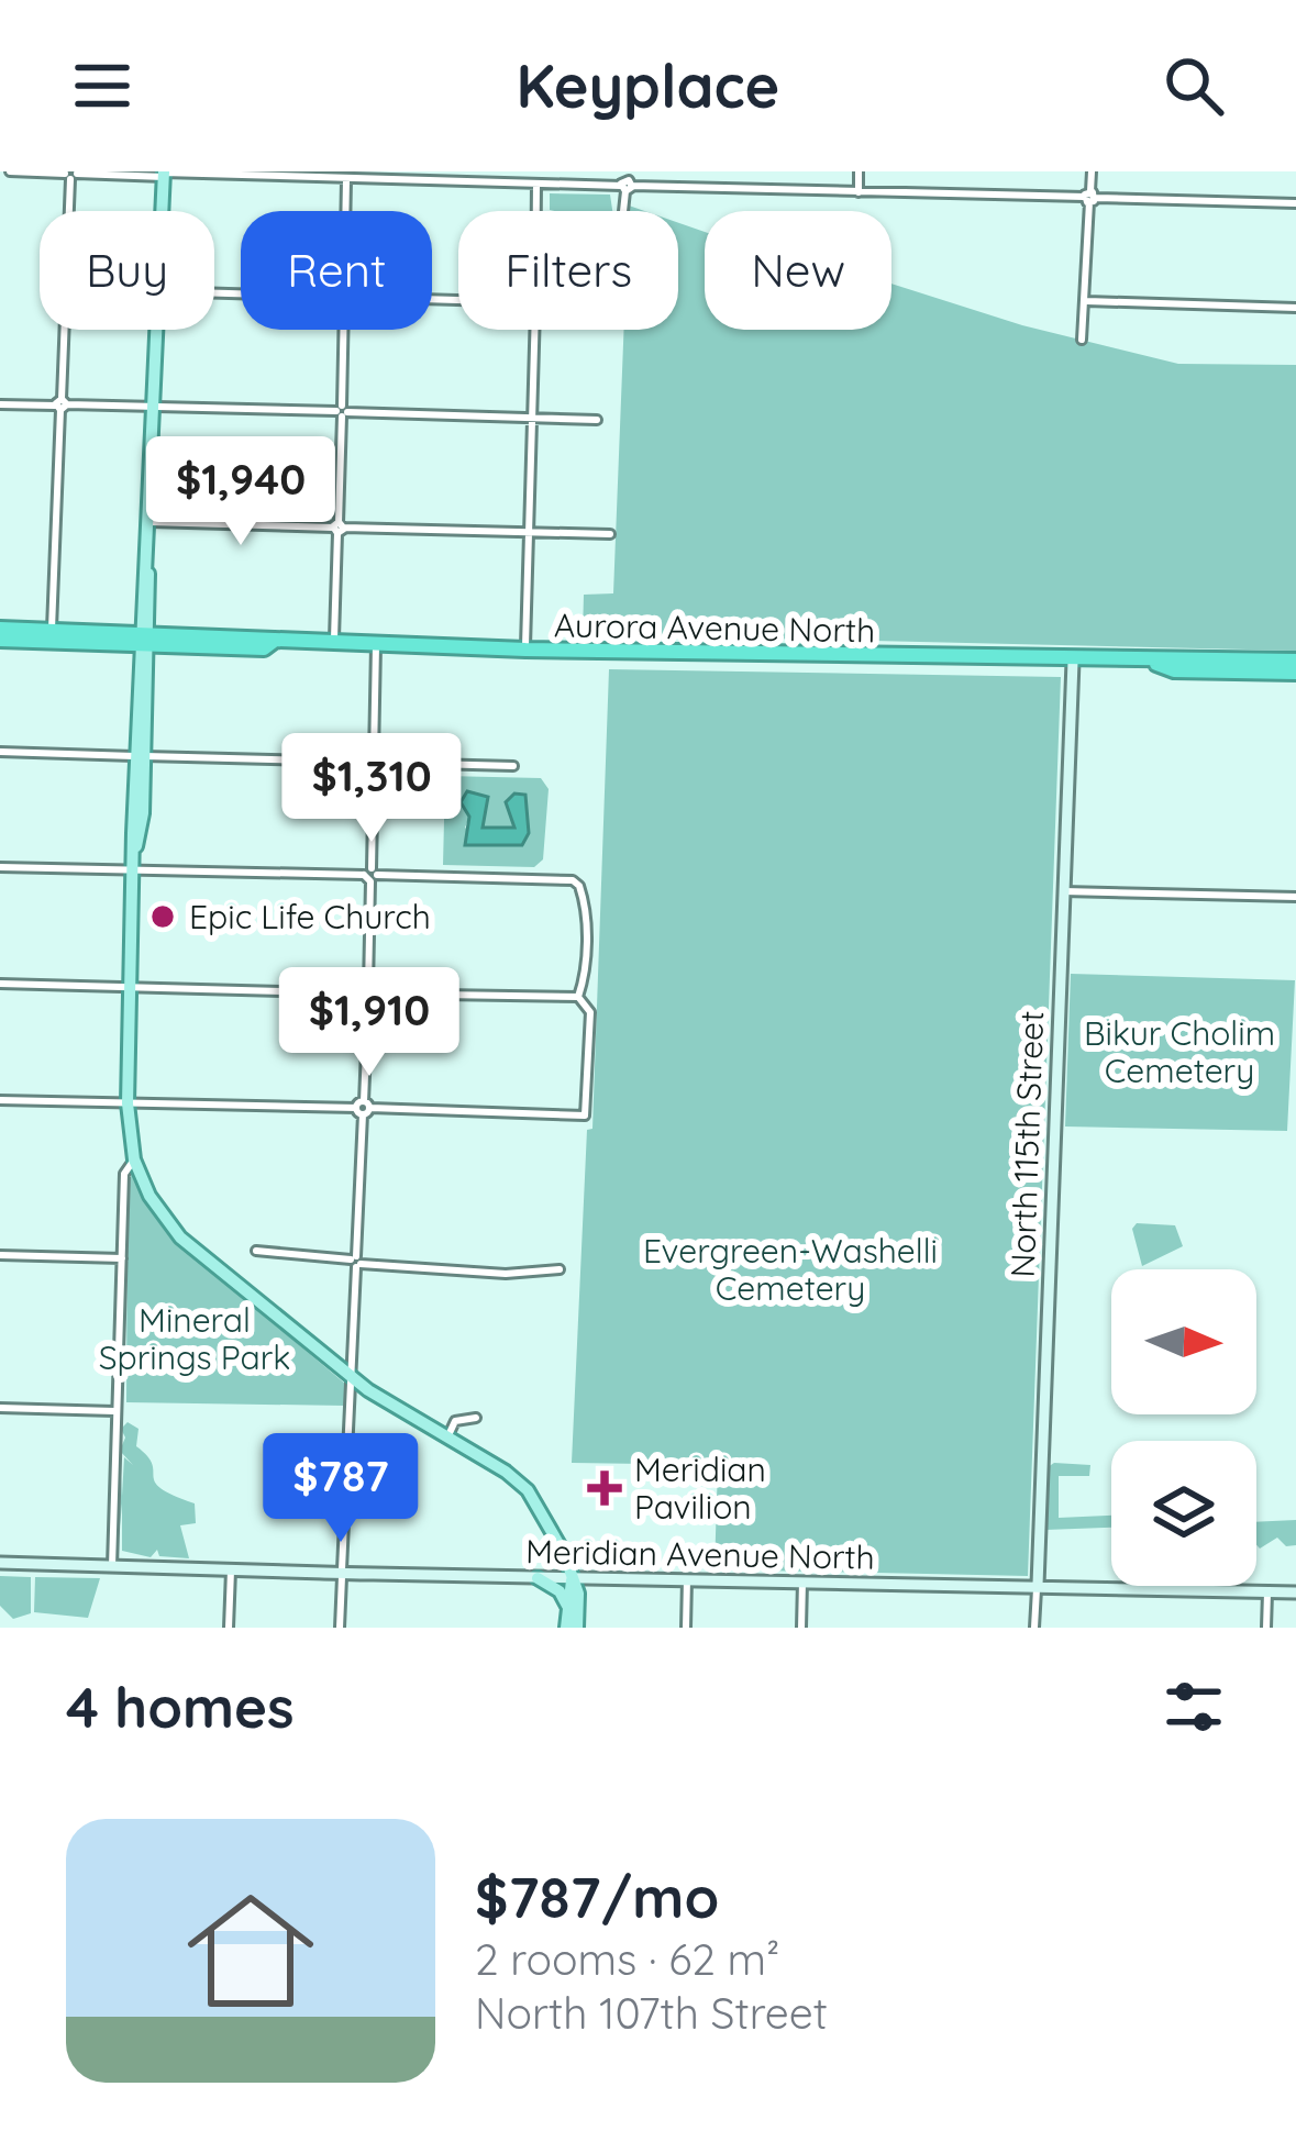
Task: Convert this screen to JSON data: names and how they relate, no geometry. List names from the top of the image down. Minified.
{"streets":{"highway":["Aurora Avenue North"],"street":["North 115th Street","Meridian Avenue North"]},"crossings":[["Aurora Avenue North","North 115th Street"],["North 115th Street","Meridian Avenue North"]],"parks":["Bikur Cholim Cemetery","Evergreen-Washelli Cemetery","Mineral Springs Park"],"places":{"other":["Epic Life Church"],"health":["Meridian Pavilion"]},"north":"right","page":{"header":"Keyplace","chip":["Buy","Rent","Filters","New"],"price":["$1,940","$1,310","$1,910","$787"],"heading":"4 homes","list":[{"name":"$787/mo","note":"2 rooms · 62 m² · North 107th Street"}]}}
